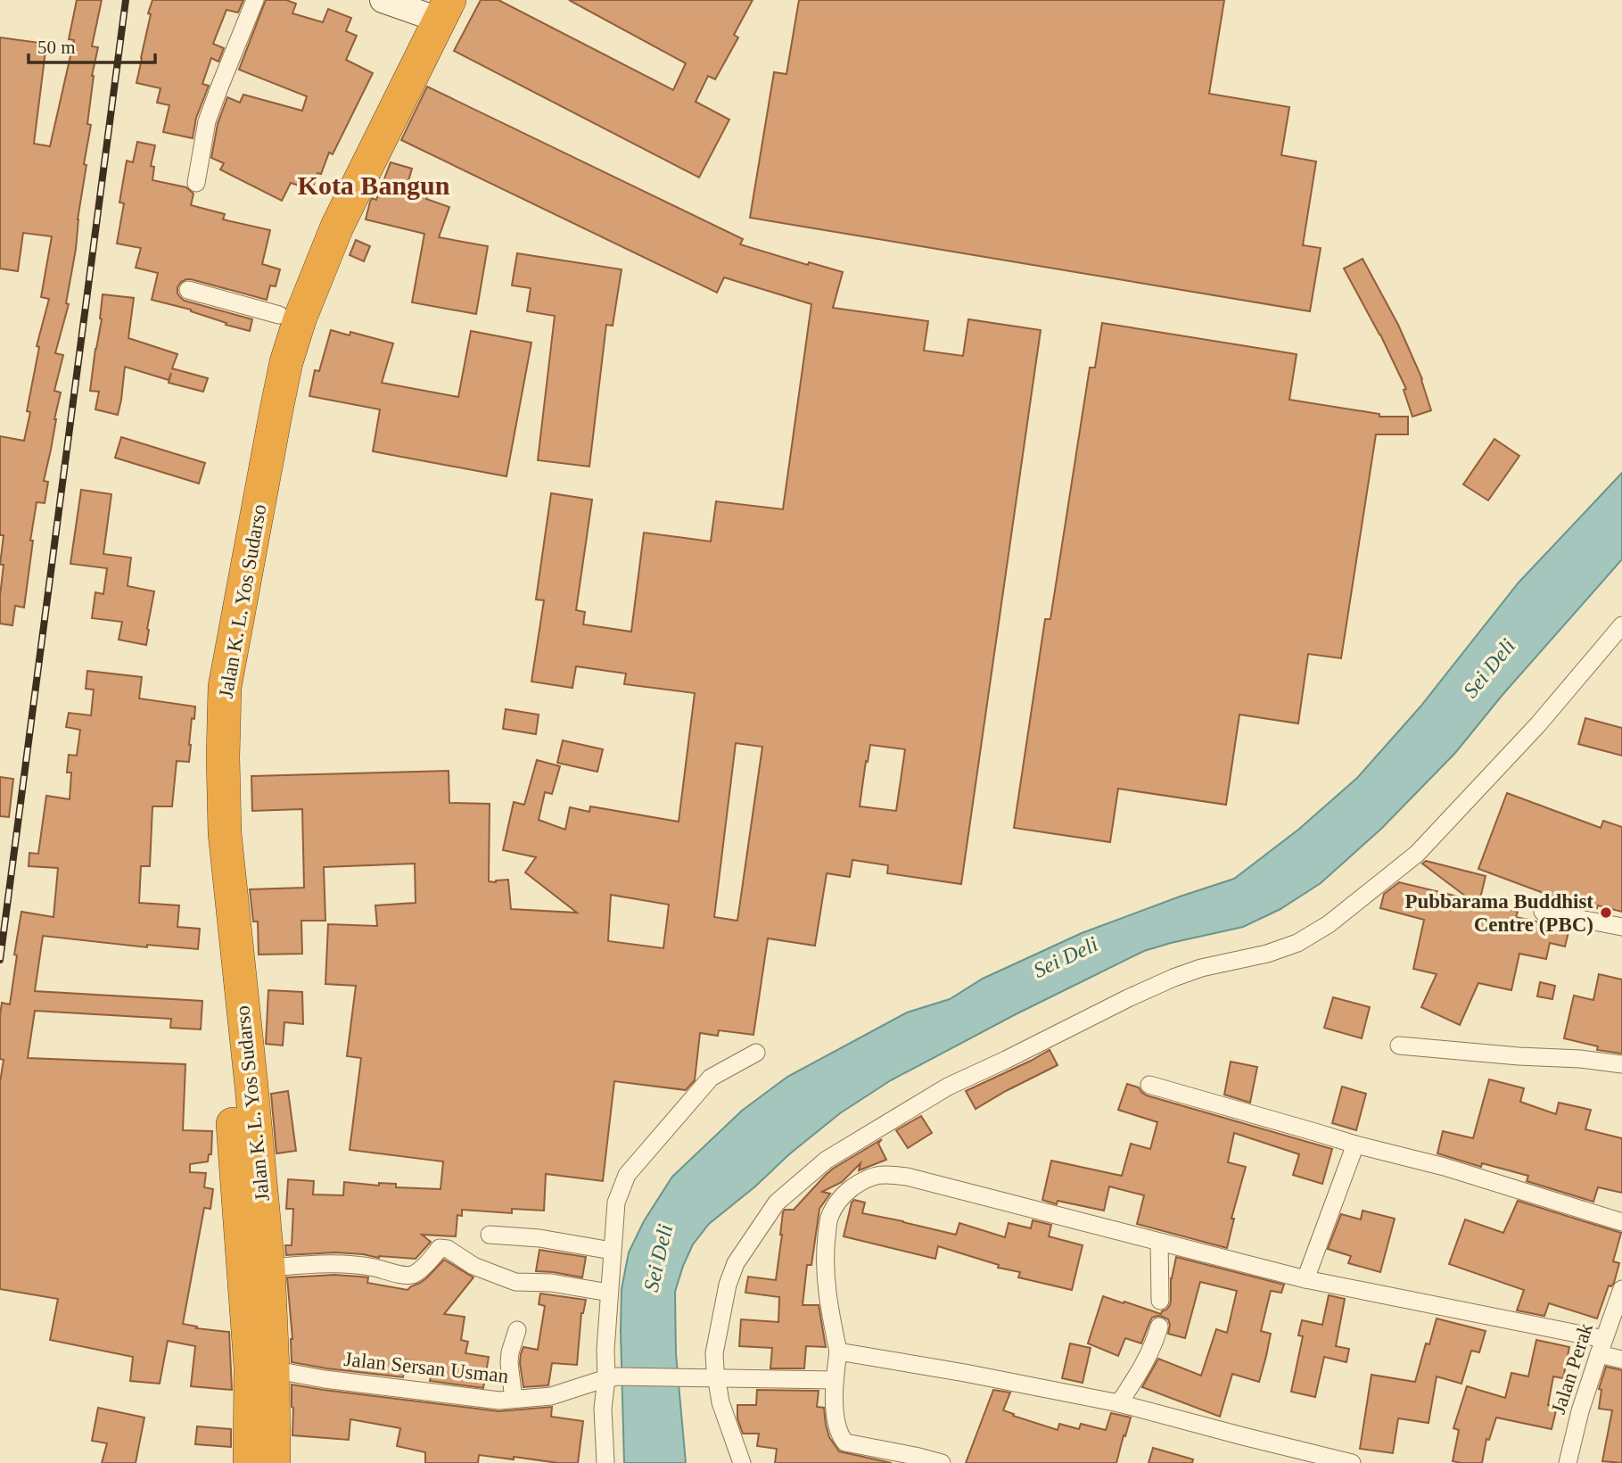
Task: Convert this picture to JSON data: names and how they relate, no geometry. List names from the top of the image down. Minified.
{"streets":{"highway":["Jalan K. L. Yos Sudarso"],"street":["Jalan Sersan Usman","Jalan Perak"]},"crossings":[["Jalan K. L. Yos Sudarso","Jalan Sersan Usman"]],"districts":["Kota Bangun"],"water":["Sei Deli"],"places":["Pubbarama Buddhist Centre (PBC)"],"scale_bar":"50 m"}
